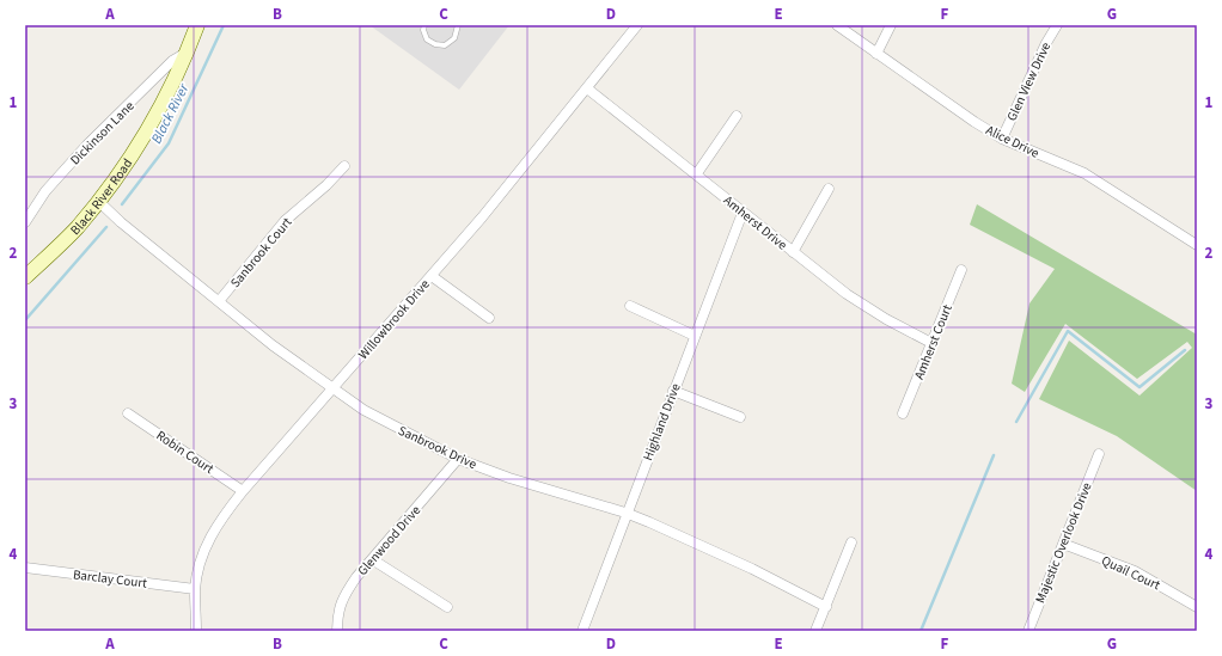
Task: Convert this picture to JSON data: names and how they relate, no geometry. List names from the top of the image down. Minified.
{"streets":{"street":["Glen View Drive","Dickinson Lane","Alice Drive","Black River Road","Amherst Drive","Sanbrook Court","Willowbrook Drive","Amherst Court","Highland Drive","Sanbrook Drive","Robin Court","Glenwood Drive","Majestic Overlook Drive","Quail Court","Barclay Court"]},"crossings":[["Glen View Drive","Alice Drive"],["Dickinson Lane","Black River Road"],["Black River Road","Sanbrook Drive"],["Amherst Drive","Willowbrook Drive"],["Amherst Drive","Amherst Court"],["Amherst Drive","Highland Drive"],["Sanbrook Court","Sanbrook Drive"],["Willowbrook Drive","Sanbrook Drive"],["Willowbrook Drive","Robin Court"],["Willowbrook Drive","Barclay Court"],["Highland Drive","Sanbrook Drive"],["Sanbrook Drive","Glenwood Drive"],["Majestic Overlook Drive","Quail Court"]],"water":["Black River"],"grid":{"columns":["A","B","C","D","E","F","G"],"rows":["1","2","3","4"]}}
